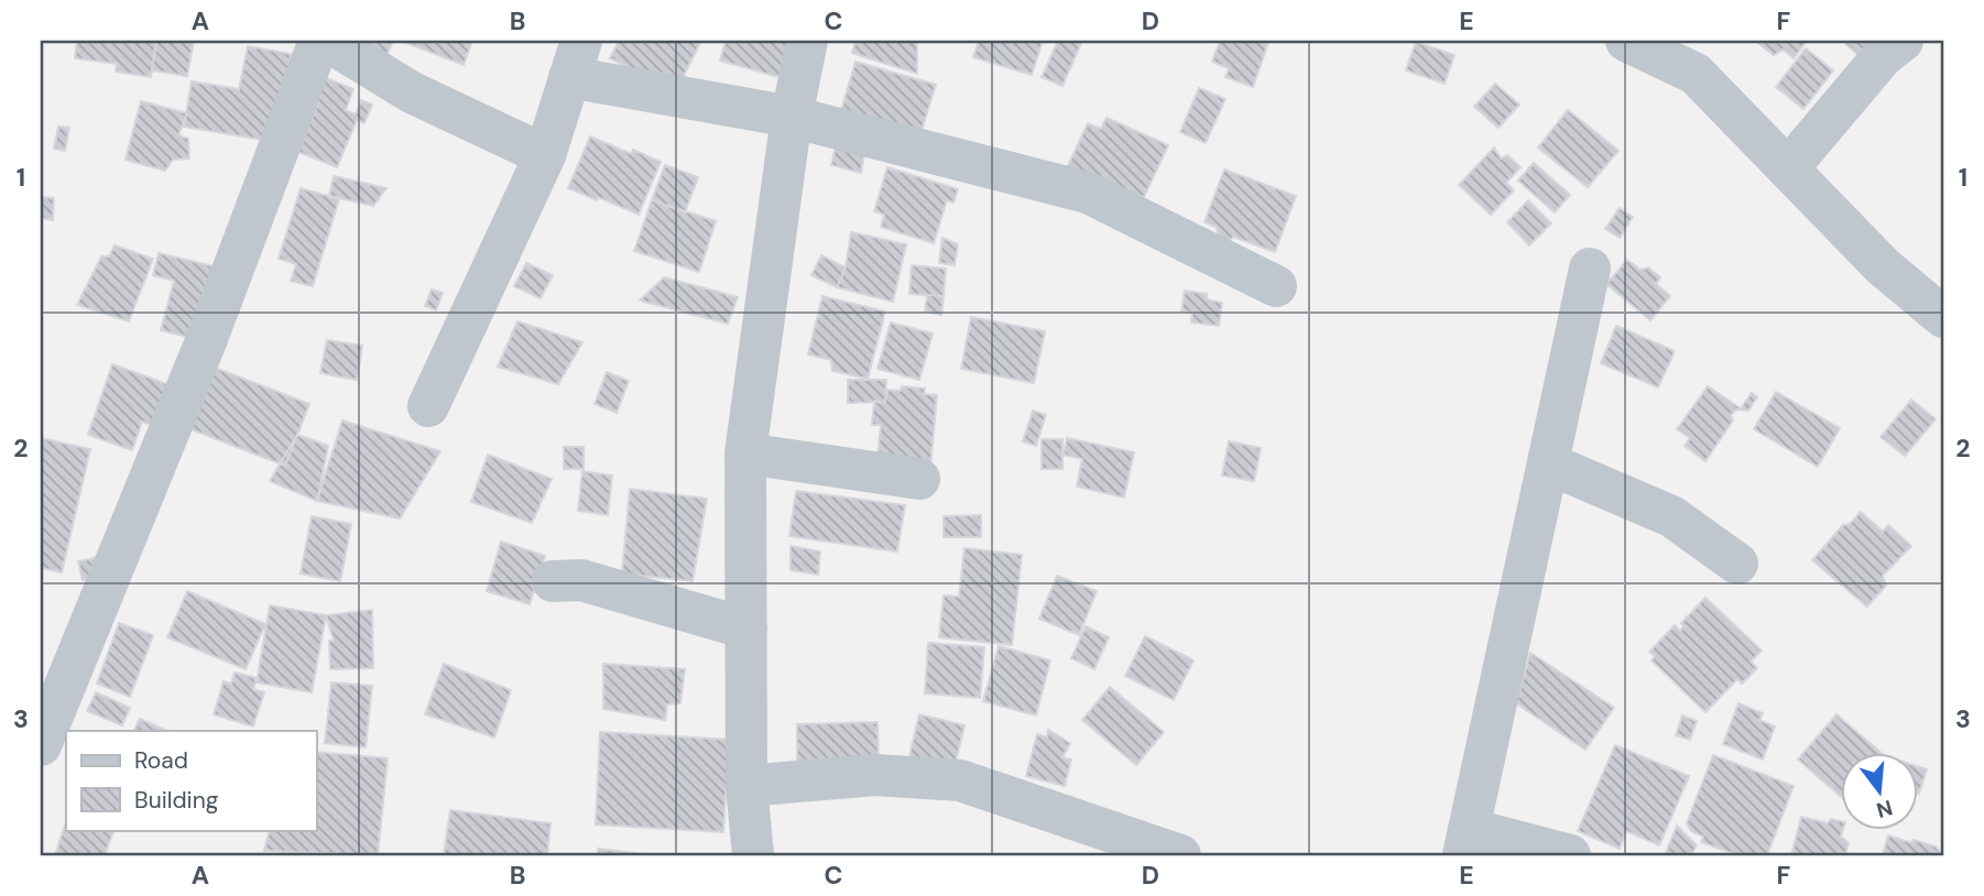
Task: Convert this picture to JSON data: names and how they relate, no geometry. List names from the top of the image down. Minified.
{"legend":["Road","Building"],"north":"bottom","grid":{"columns":["A","B","C","D","E","F"],"rows":["1","2","3"]}}
